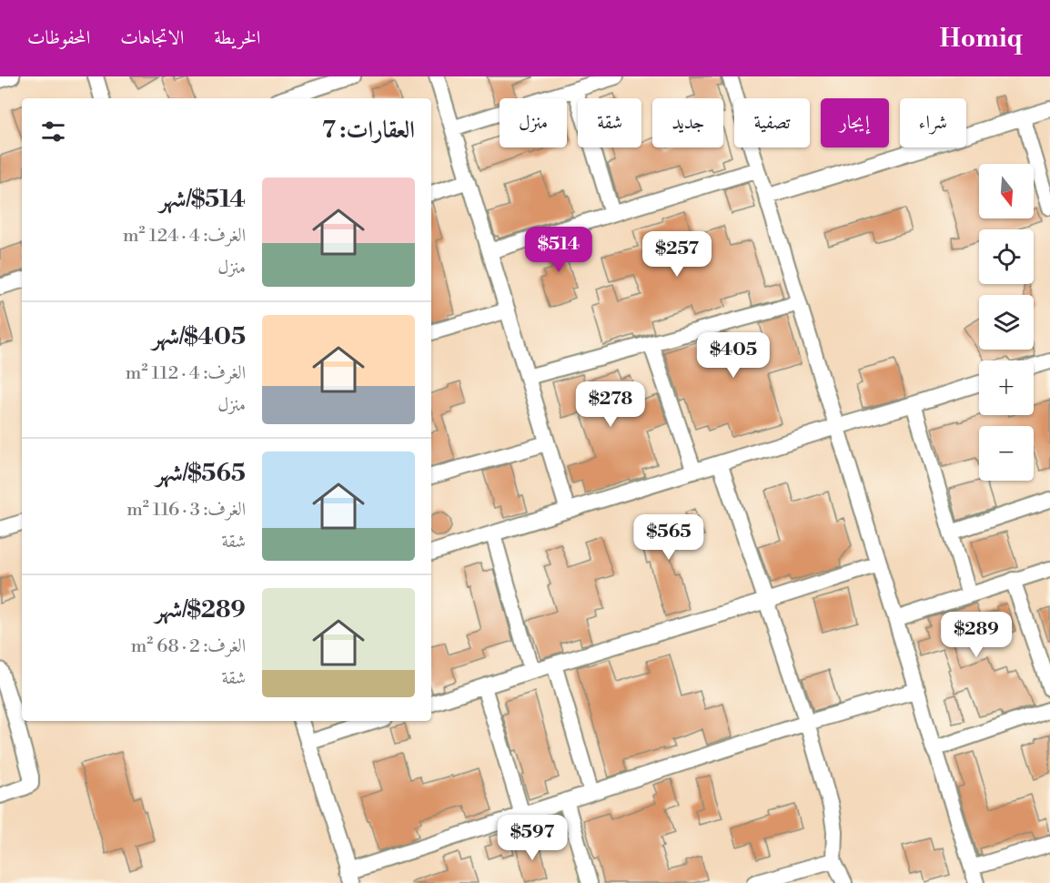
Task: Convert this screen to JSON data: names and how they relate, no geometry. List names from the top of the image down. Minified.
{"north":"bottom","page":{"header":"Homiq","nav":["الخريطة","الاتجاهات","المحفوظات"],"chip":["شراء","إيجار","تصفية","جديد","شقة","منزل"],"heading":"العقارات: 7","map_buttons":["+","−"],"list":[{"name":"$514/شهر","note":"الغرف: 4 · 124 m² · منزل"},{"name":"$405/شهر","note":"الغرف: 4 · 112 m² · منزل"},{"name":"$565/شهر","note":"الغرف: 3 · 116 m² · شقة"},{"name":"$289/شهر","note":"الغرف: 2 · 68 m² · شقة"}],"price":["$514","$257","$405","$278","$565","$289","$597"]}}
